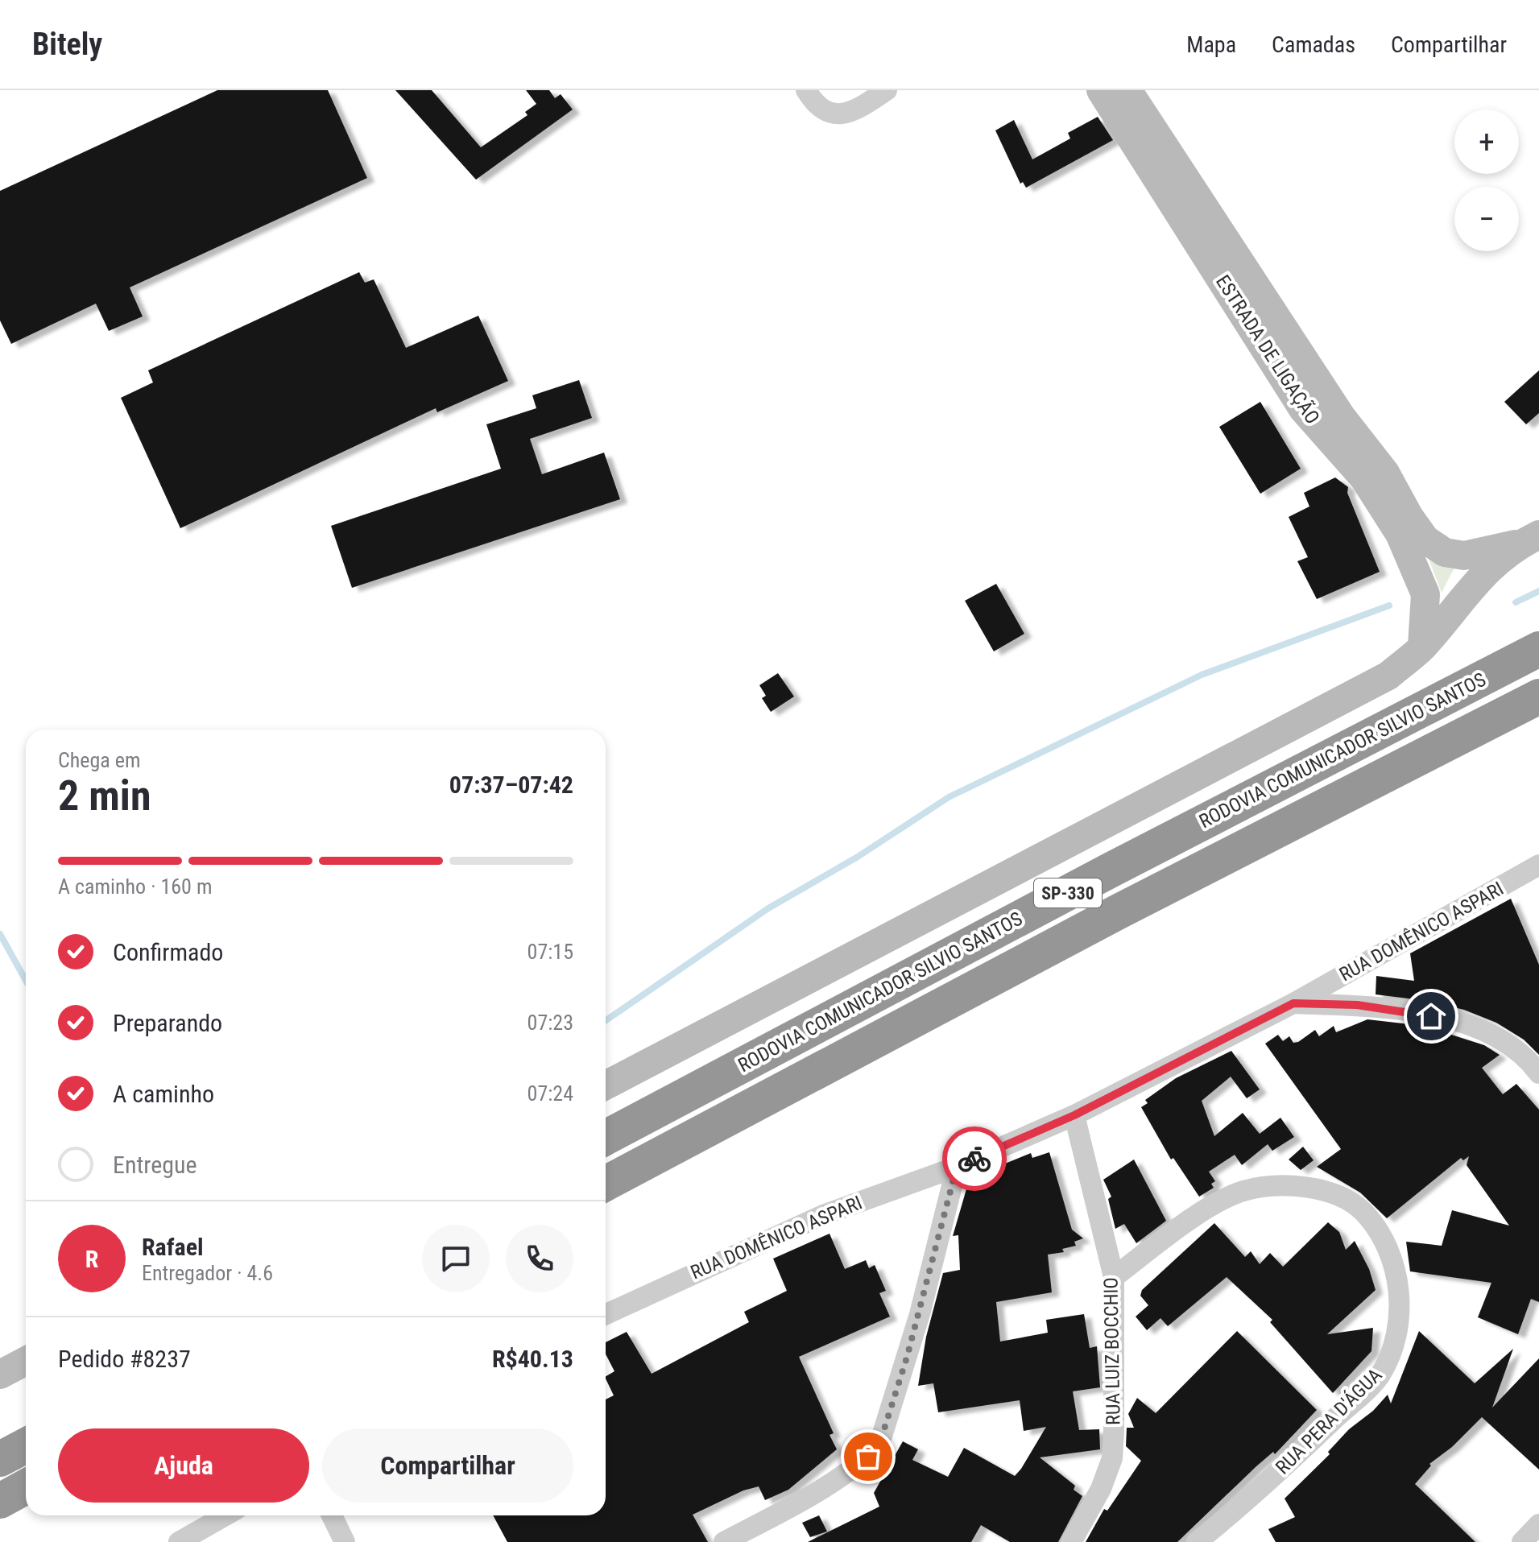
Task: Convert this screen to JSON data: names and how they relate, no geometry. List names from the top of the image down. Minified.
{"streets":{"highway":["RODOVIA COMUNICADOR SILVIO SANTOS","SP-330"],"main road":["ESTRADA DE LIGAÇÃO"],"street":["RUA DOMÊNICO ASPARI","RUA LUIZ BOCCHIO","RUA PERA D'ÁGUA"]},"crossings":[["RUA DOMÊNICO ASPARI","RUA LUIZ BOCCHIO"],["RUA LUIZ BOCCHIO","RUA PERA D'ÁGUA"]],"page":{"header":"Bitely","nav":["Mapa","Camadas","Compartilhar"],"map_buttons":["+","−"],"heading":["2 min","Chega em","07:37–07:42"],"panel":["Rafael","Entregador · 4.6","Pedido #8237","R$40.13"],"bar":"A caminho · 160 m","list":[["Confirmado","07:15"],["Preparando","07:23"],["A caminho","07:24"],"Entregue"],"round":"R","buttons":["Ajuda","Compartilhar"]}}
